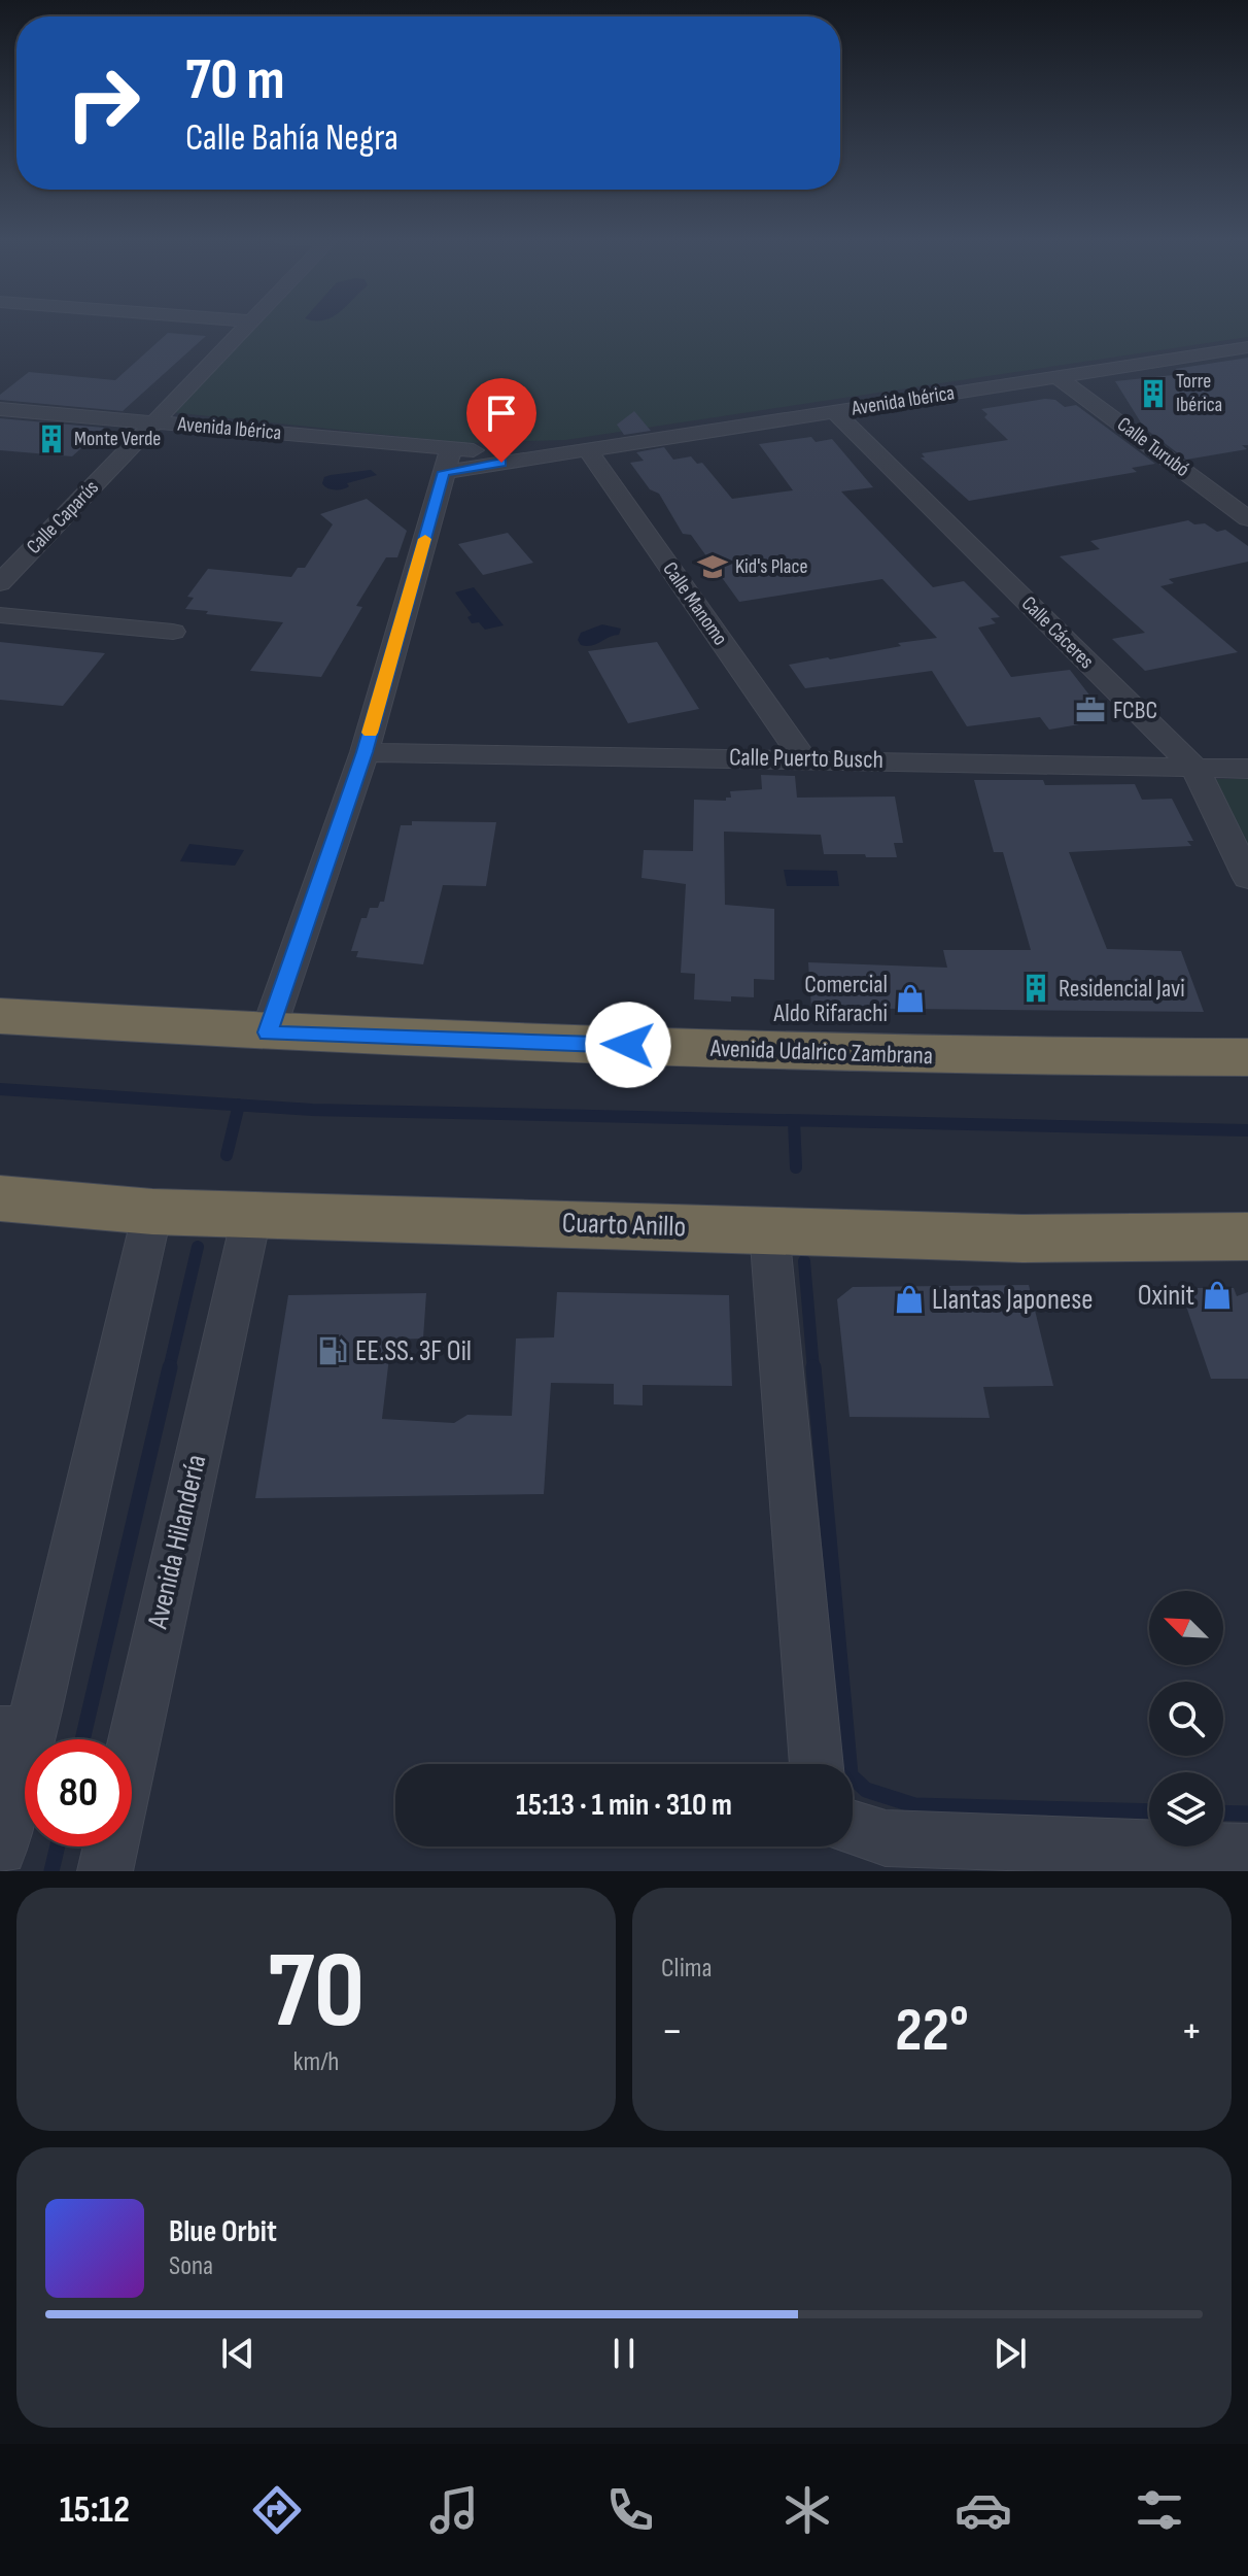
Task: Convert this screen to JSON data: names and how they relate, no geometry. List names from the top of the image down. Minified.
{"streets":{"highway":["Avenida Udalrico Zambrana","Cuarto Anillo"],"street":["Avenida Ibérica","Calle Turubó","Calle Caparús","Calle Manomo","Calle Cáceres","Calle Puerto Busch","Avenida Hilandería"]},"crossings":[["Avenida Ibérica","Calle Turubó"],["Avenida Ibérica","Calle Caparús"],["Avenida Ibérica","Calle Manomo"],["Avenida Ibérica","Calle Cáceres"],["Calle Manomo","Calle Puerto Busch"],["Calle Cáceres","Calle Puerto Busch"],["Cuarto Anillo","Avenida Hilandería"]],"places":{"building":["Torre Ibérica","Monte Verde","Residencial Javi"],"school or university":["Kid's Place"],"office":["FCBC"],"shop":["Comercial Aldo Rifarachi","Oxinit","Llantas Japonese"],"fuel station":["EE.SS. 3F Oil"]},"north":"top left","page":{"turn":["70 m","Calle Bahía Negra"],"limit":"80","trip":"15:13 · 1 min · 310 m","tile":[["70","km/h"],"Clima"],"heat":["−","22°","+"],"song":["Blue Orbit","Sona"],"tabs":"15:12"}}
